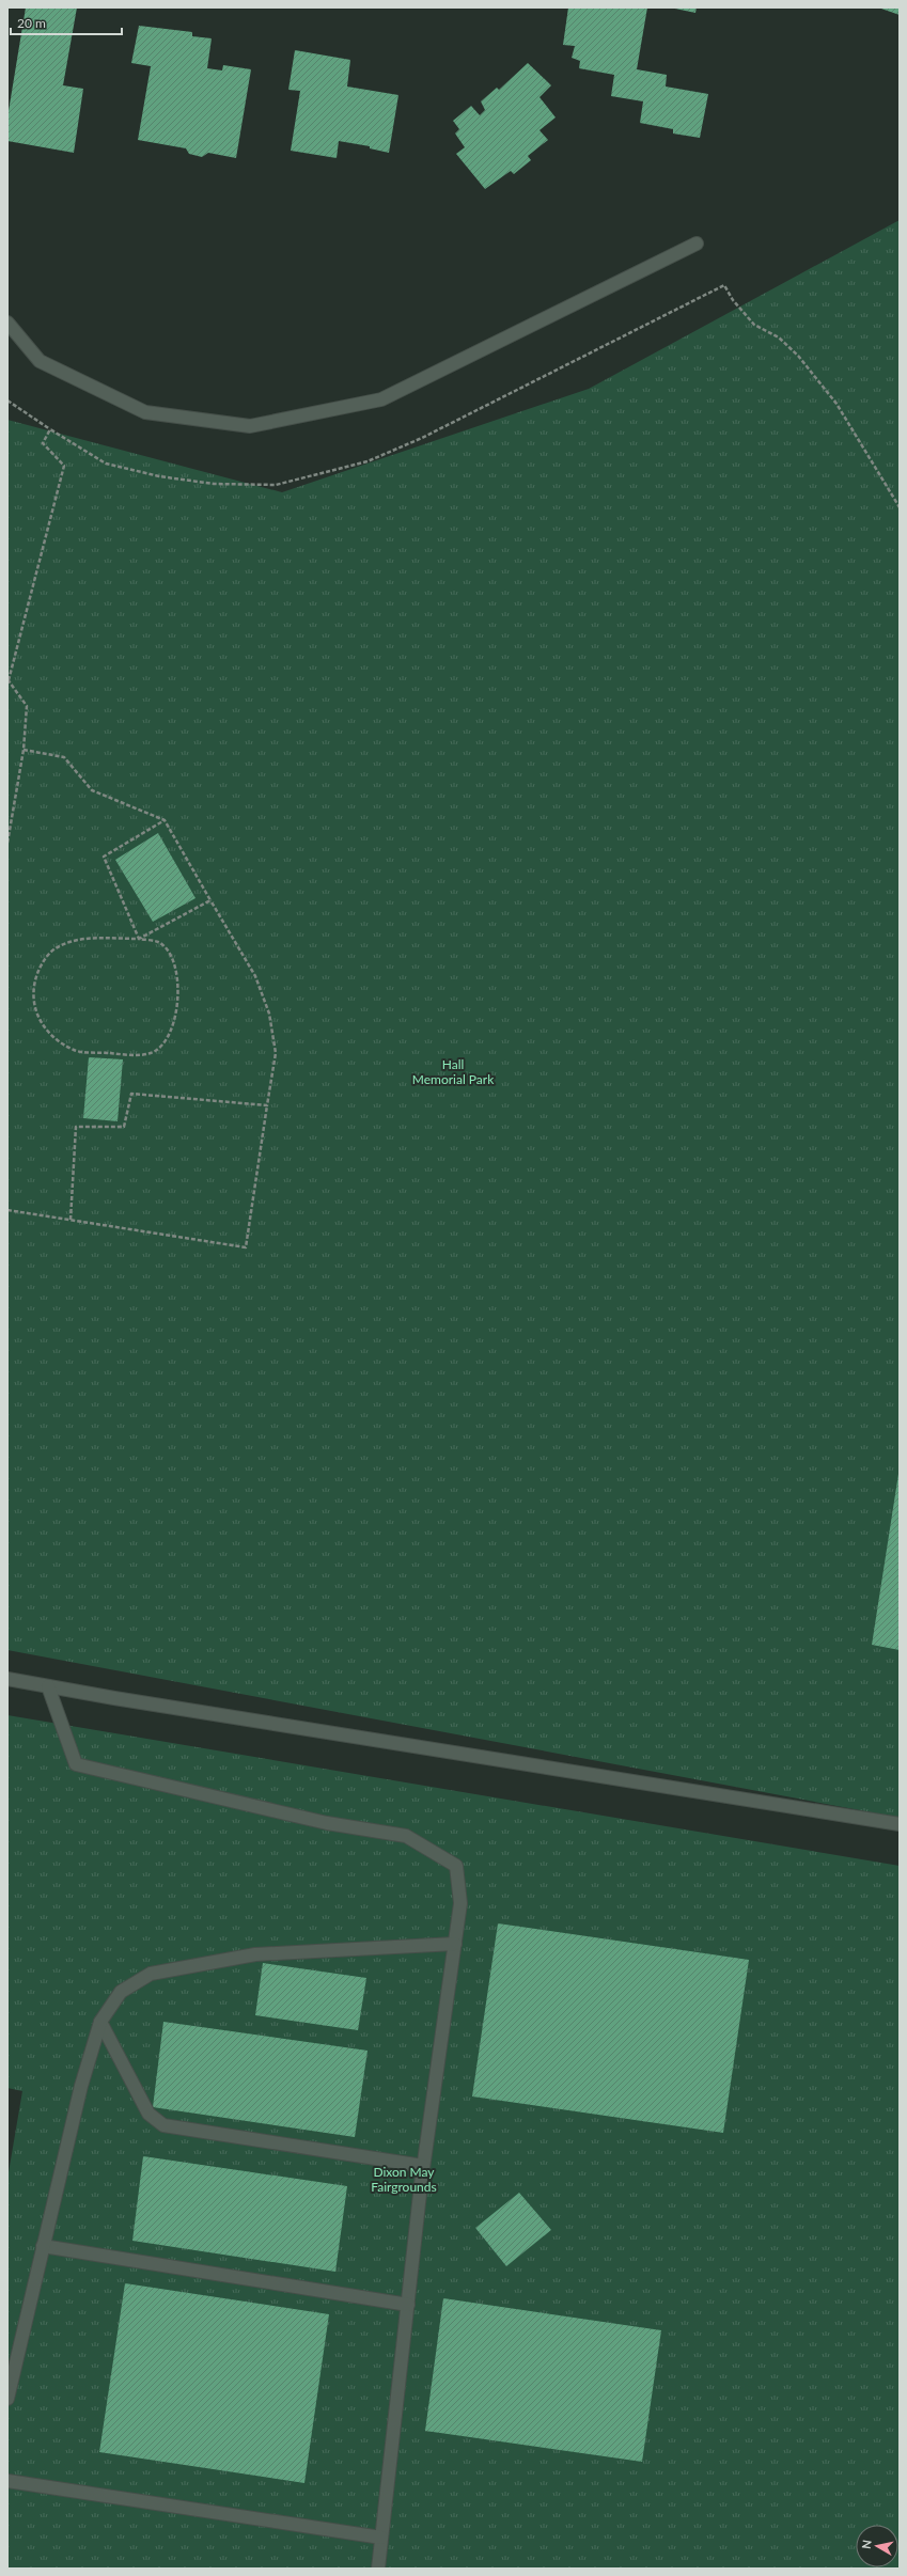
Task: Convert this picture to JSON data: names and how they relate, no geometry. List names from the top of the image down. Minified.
{"parks":["Hall Memorial Park","Dixon May Fairgrounds"],"scale_bar":"20 m","north":"left"}
